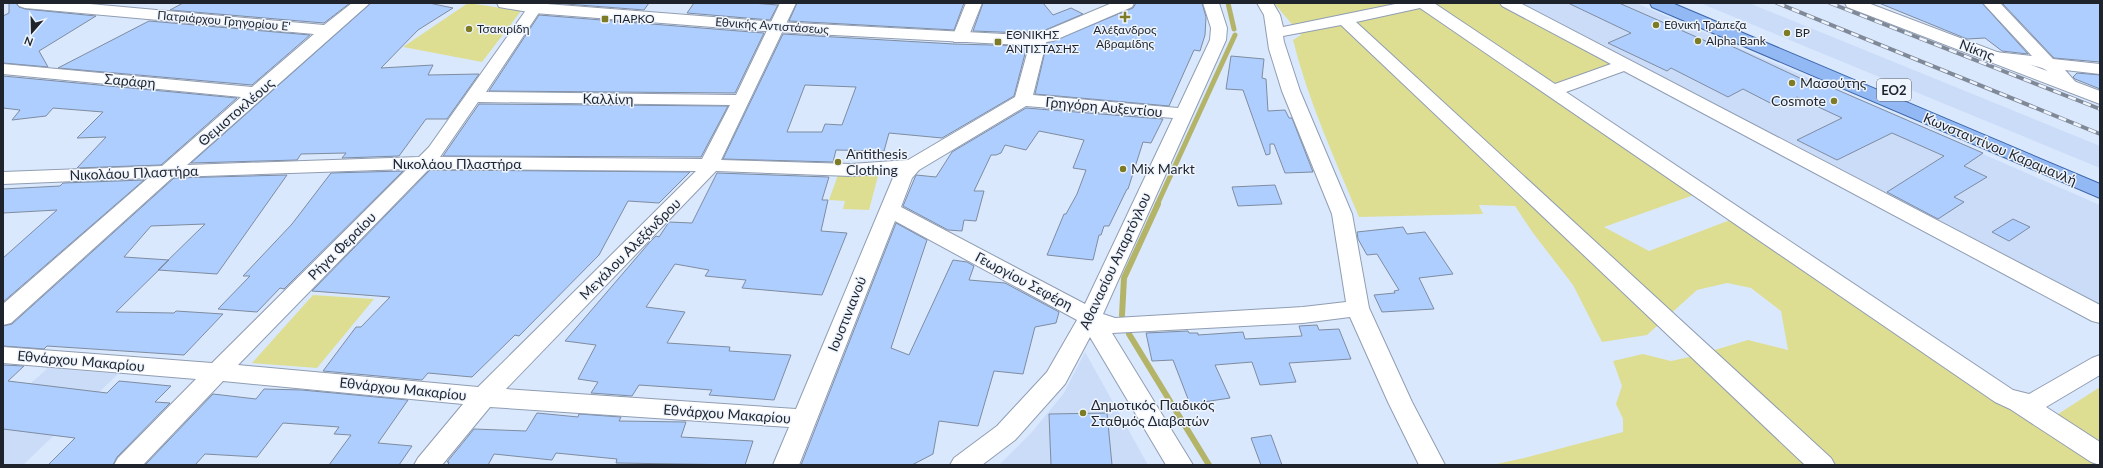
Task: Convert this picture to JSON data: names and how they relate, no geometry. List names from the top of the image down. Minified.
{"streets":{"main road":["Εθνικής Αντιστάσεως","Νίκης","ΕΟ2","Κωνσταντίνου Καραμανλή"],"street":["Πατριάρχου Γρηγορίου Ε'","Σαράφη","Καλλίνη","Γρηγόρη Αυξεντίου","Θεμιστοκλέους","Νικολάου Πλαστήρα","Ρήγα Φεραίου","Μεγάλου Αλεξάνδρου","Αθανασίου Απαρτόγλου","Γεωργίου Σεφέρη","Ιουστινιανού","Εθνάρχου Μακαρίου"]},"crossings":[["Πατριάρχου Γρηγορίου Ε'","Θεμιστοκλέους"],["Εθνικής Αντιστάσεως","Ρήγα Φεραίου"],["Εθνικής Αντιστάσεως","Μεγάλου Αλεξάνδρου"],["Σαράφη","Θεμιστοκλέους"],["Καλλίνη","Ρήγα Φεραίου"],["Καλλίνη","Μεγάλου Αλεξάνδρου"],["Γρηγόρη Αυξεντίου","Αθανασίου Απαρτόγλου"],["Θεμιστοκλέους","Νικολάου Πλαστήρα"],["Νικολάου Πλαστήρα","Ρήγα Φεραίου"],["Νικολάου Πλαστήρα","Μεγάλου Αλεξάνδρου"],["Νικολάου Πλαστήρα","Ιουστινιανού"],["Ρήγα Φεραίου","Εθνάρχου Μακαρίου"],["Μεγάλου Αλεξάνδρου","Εθνάρχου Μακαρίου"],["Αθανασίου Απαρτόγλου","Γεωργίου Σεφέρη"],["Γεωργίου Σεφέρη","Ιουστινιανού"],["Ιουστινιανού","Εθνάρχου Μακαρίου"]],"places":{"health":["Αλέξανδρος Αβραμίδης"],"transit":["ΠΑΡΚΟ","ΕΘΝΙΚΗΣ ΑΝΤΙΣΤΑΣΗΣ"],"other":["Εθνική Τράπεζα","Τσακιρίδη","BP","Alpha Bank","Μασούτης","Cosmote","Antithesis Clothing","Mix Markt","Δημοτικός Παιδικός Σταθμός Διαβατών"]},"north":"bottom"}
